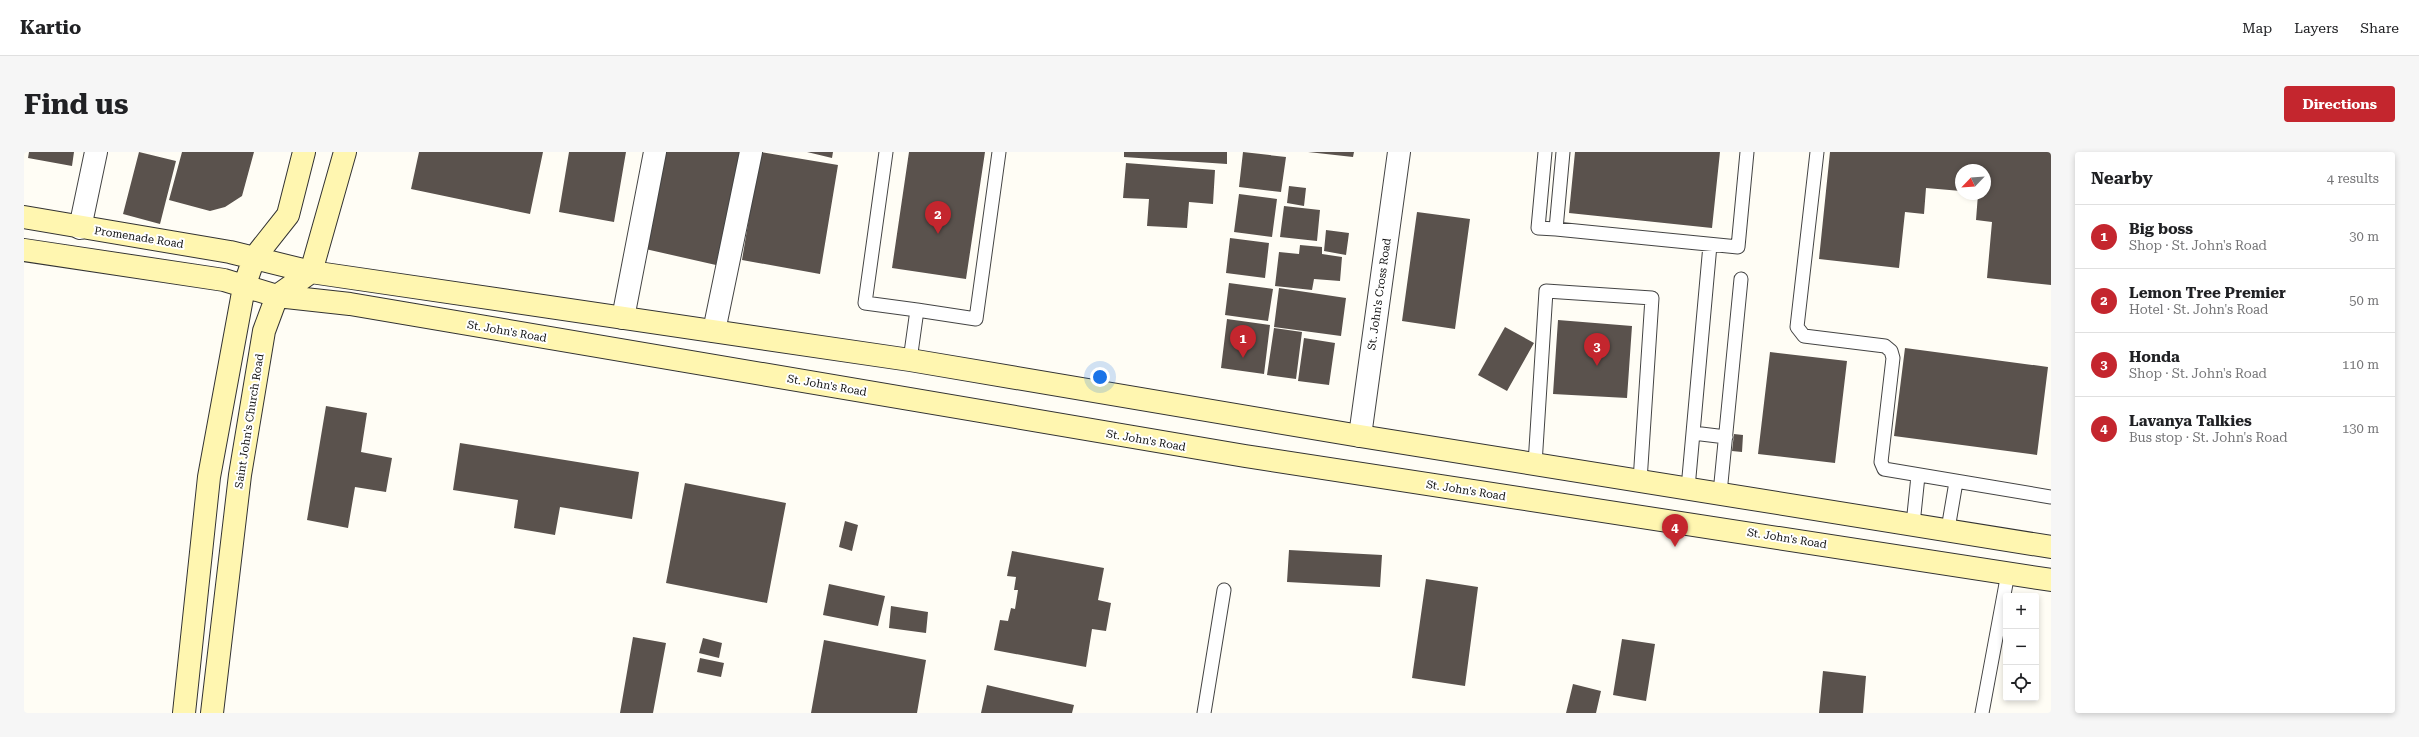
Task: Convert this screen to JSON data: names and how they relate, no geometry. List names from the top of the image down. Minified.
{"streets":{"main road":["Promenade Road","St. John's Road","Saint John's Church Road"],"street":["St. John's Cross Road"]},"crossings":[["St. John's Road","Saint John's Church Road"]],"north":"bottom left","page":{"header":"Kartio","nav":["Map","Layers","Share"],"buttons":"Directions","title":"Find us","heading":["Nearby","4 results"],"pins":["2","1","3","4"],"list":[{"mark":"1","name":"Big boss","note":"Shop · St. John's Road","value":"30 m"},{"mark":"2","name":"Lemon Tree Premier","note":"Hotel · St. John's Road","value":"50 m"},{"mark":"3","name":"Honda","note":"Shop · St. John's Road","value":"110 m"},{"mark":"4","name":"Lavanya Talkies","note":"Bus stop · St. John's Road","value":"130 m"}],"map_buttons":["+","−"]}}
